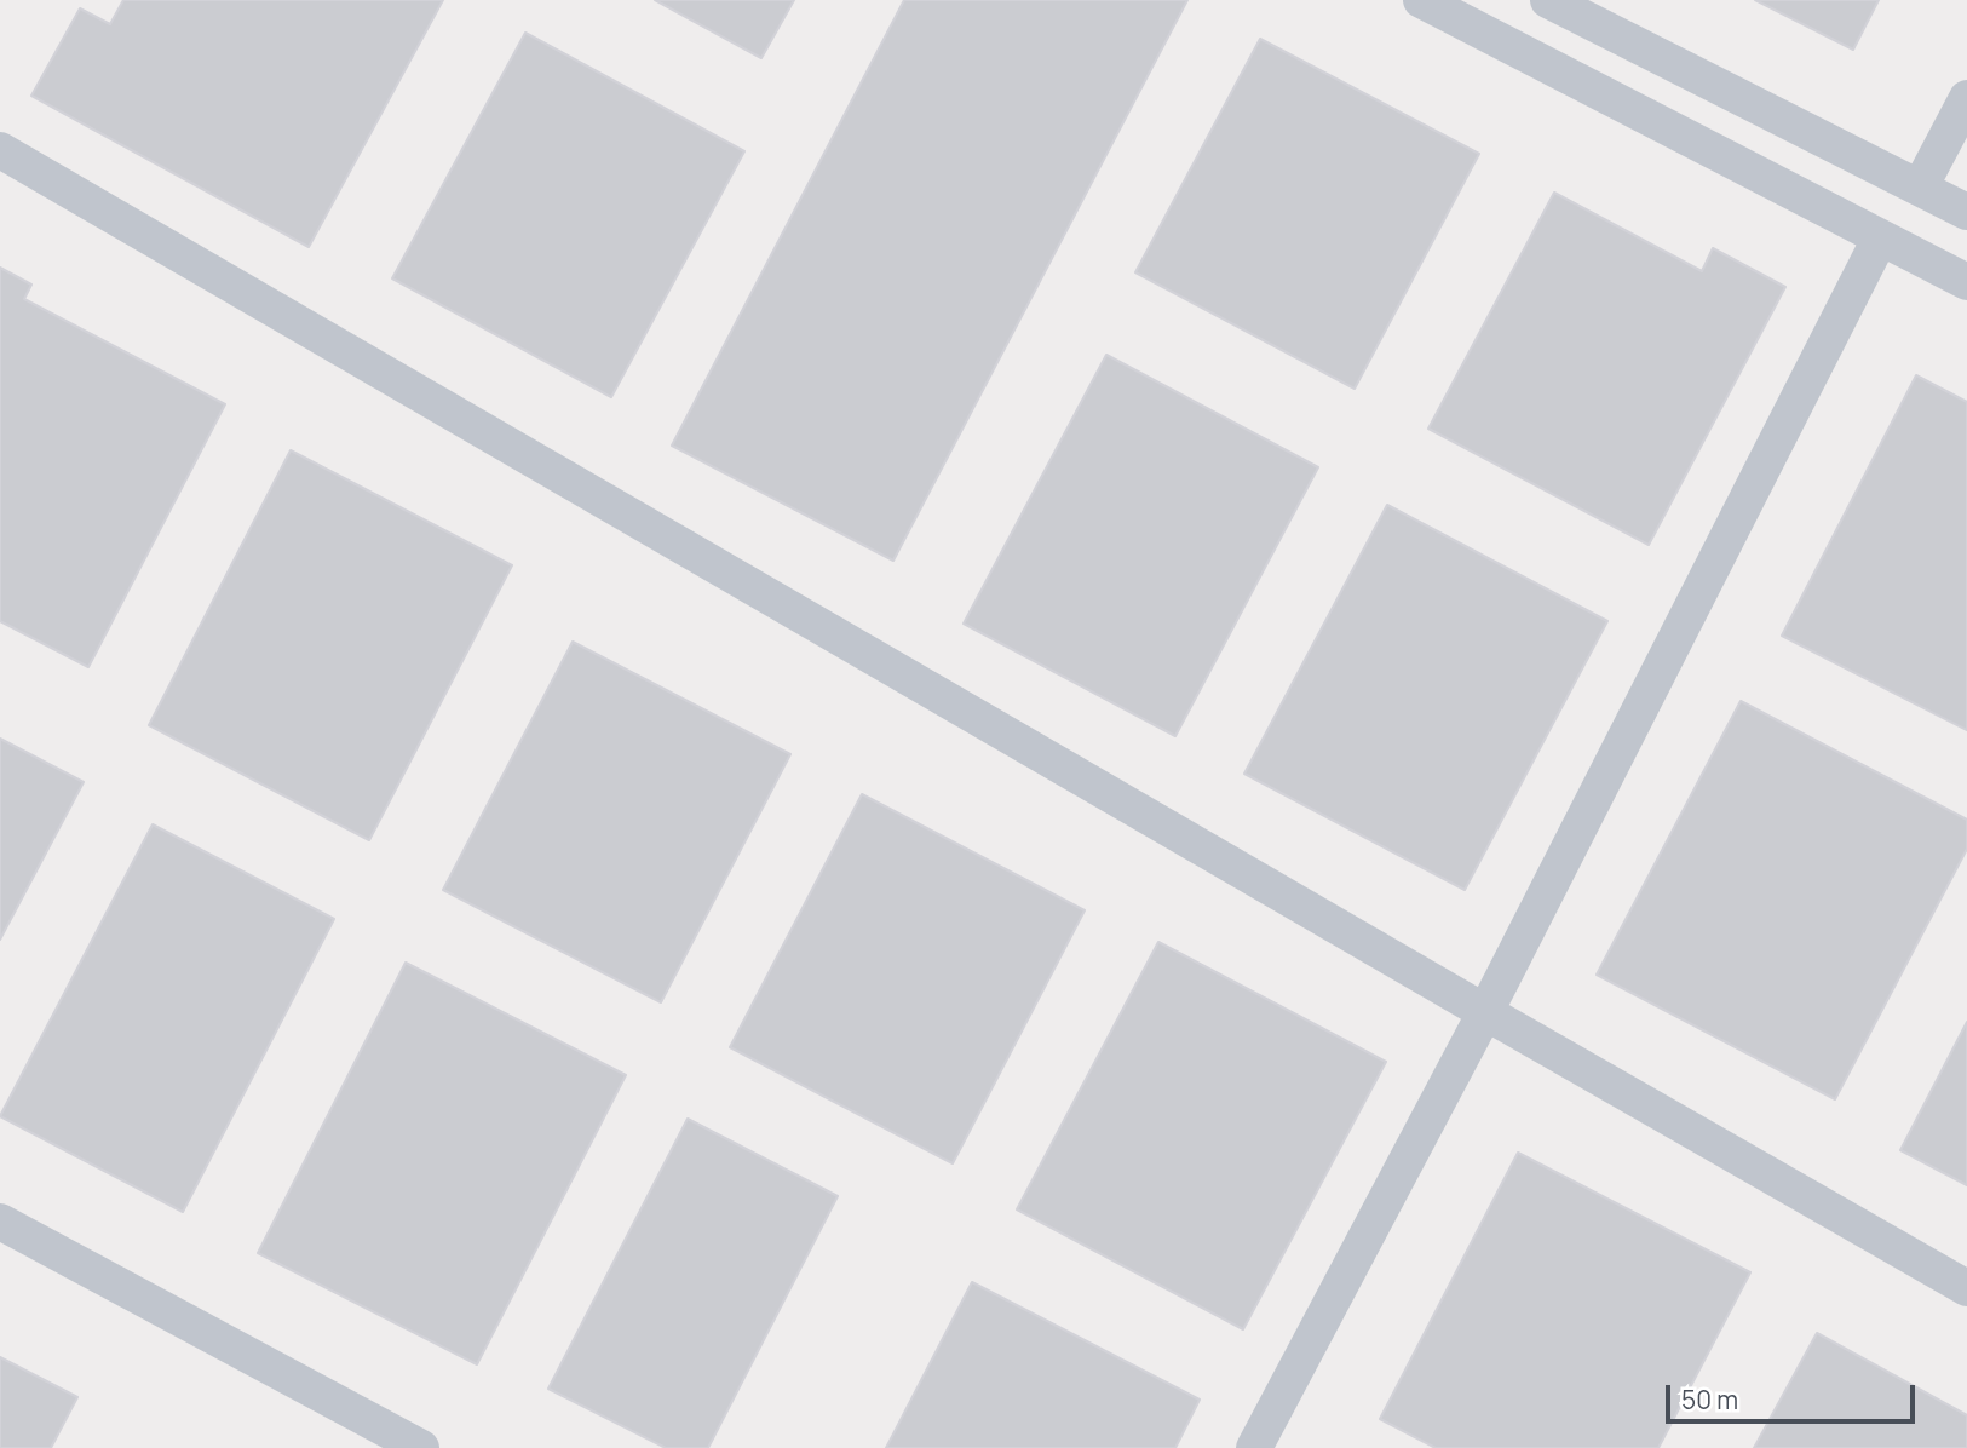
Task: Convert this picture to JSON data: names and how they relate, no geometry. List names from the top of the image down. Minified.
{"scale_bar":"50 m"}
